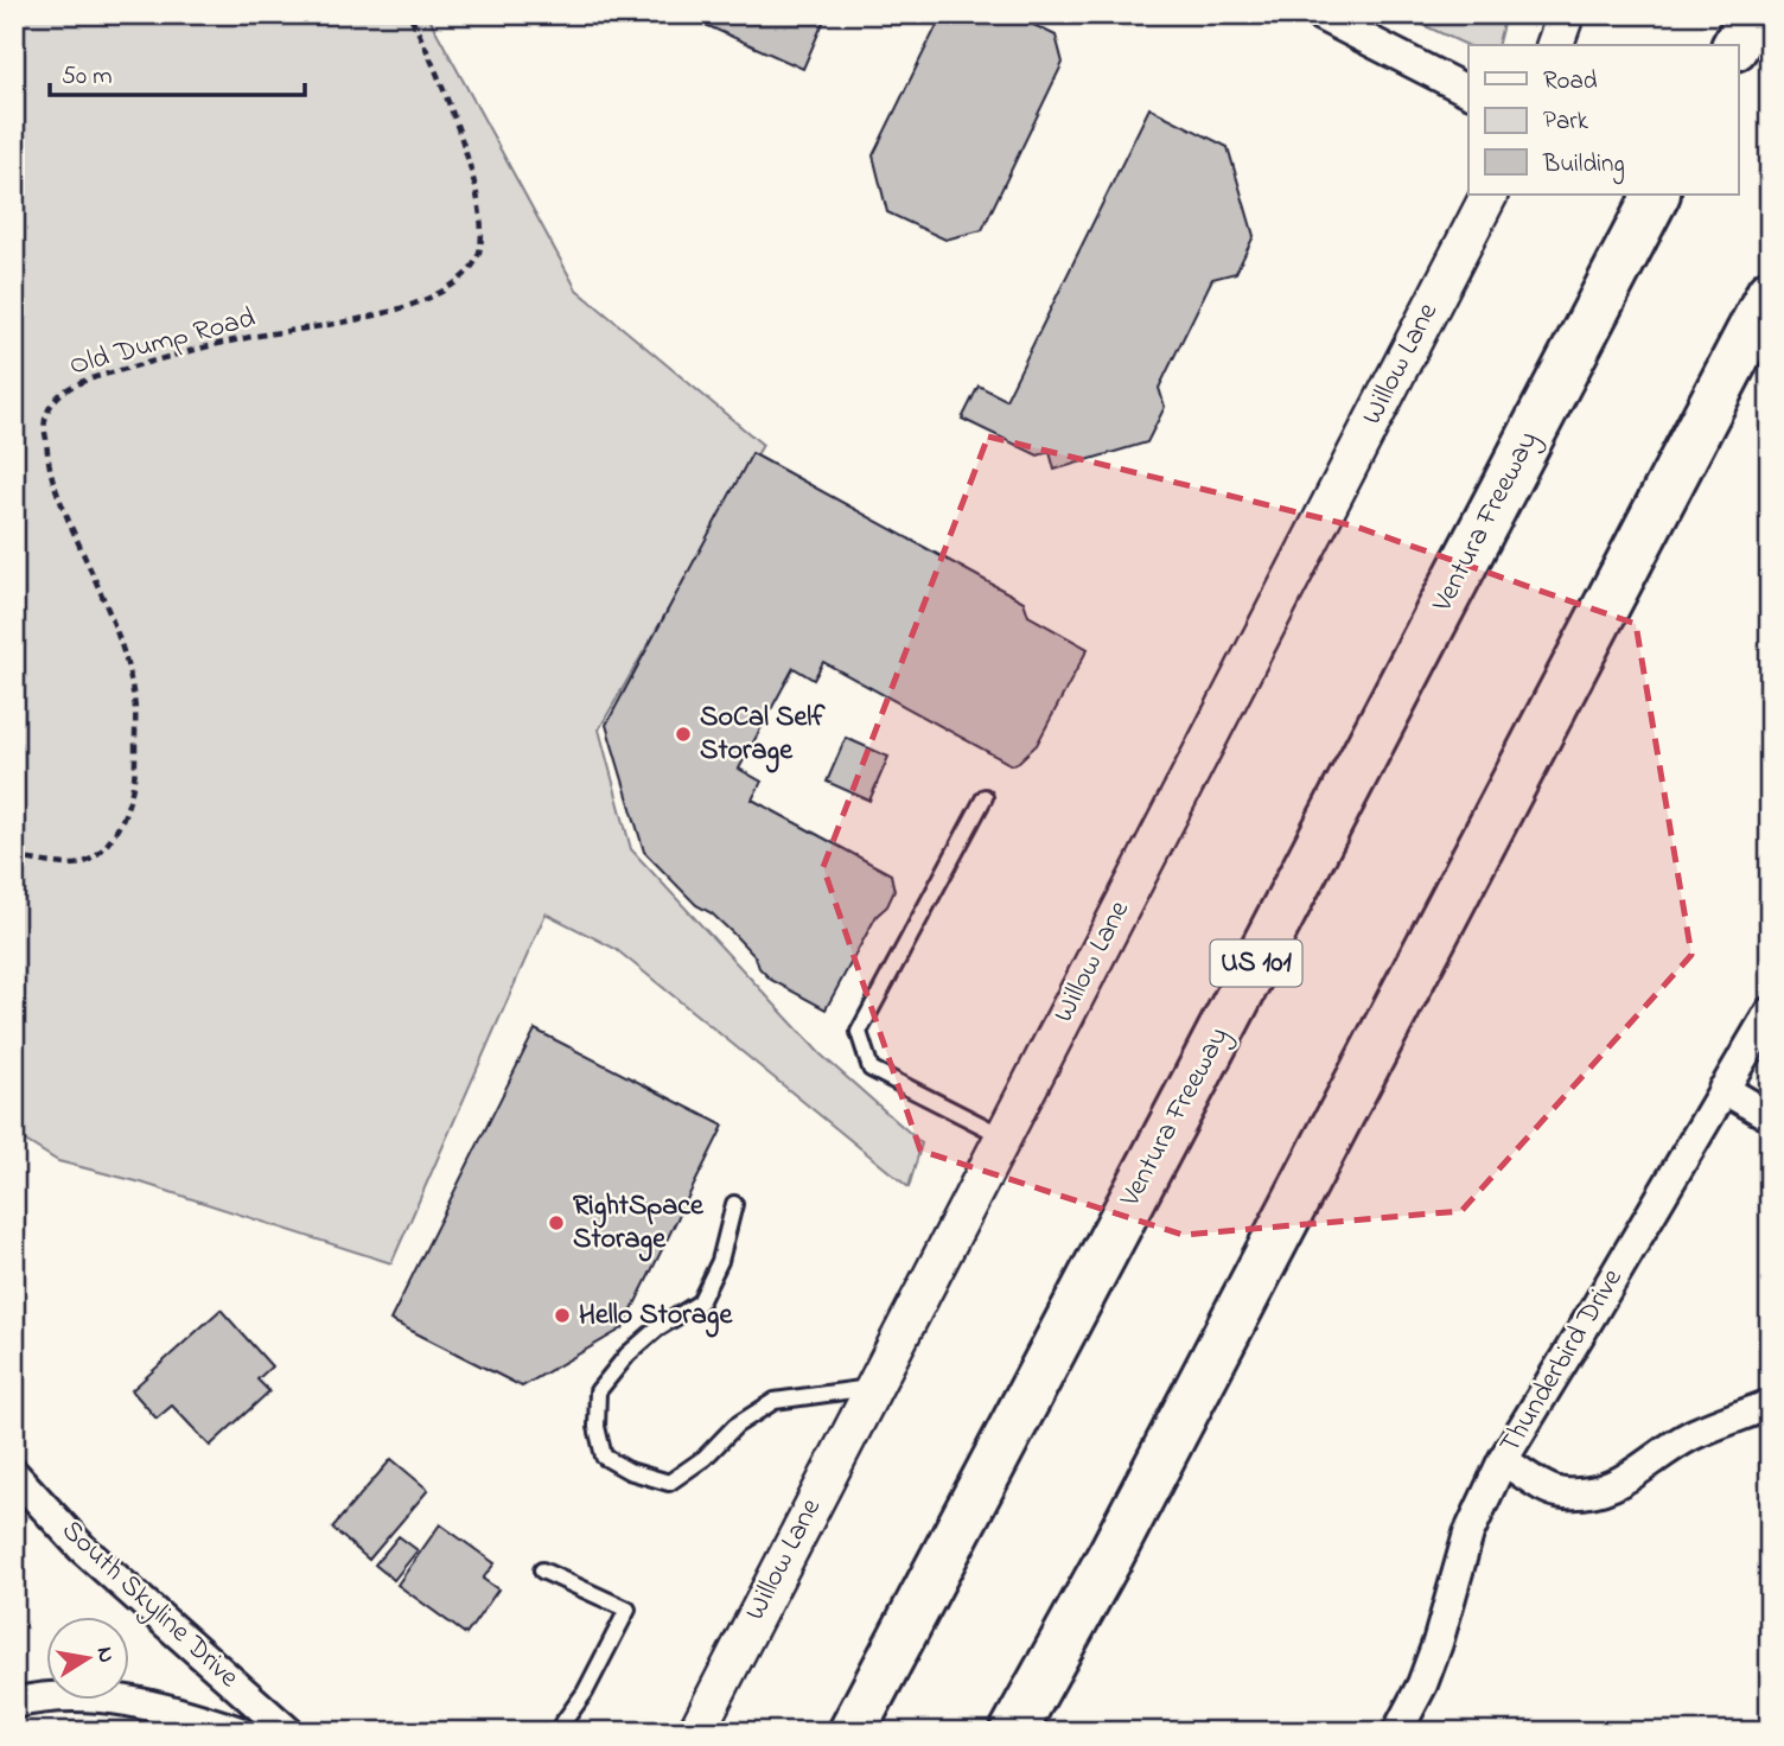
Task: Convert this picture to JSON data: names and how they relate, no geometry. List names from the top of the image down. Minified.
{"streets":{"highway":["Ventura Freeway","US 101"],"street":["Willow Lane","Thunderbird Drive","South Skyline Drive"],"path":["Old Dump Road"]},"places":["SoCal Self Storage","RightSpace Storage","Hello Storage"],"legend":["Road","Park","Building"],"scale_bar":"50 m","north":"right"}
